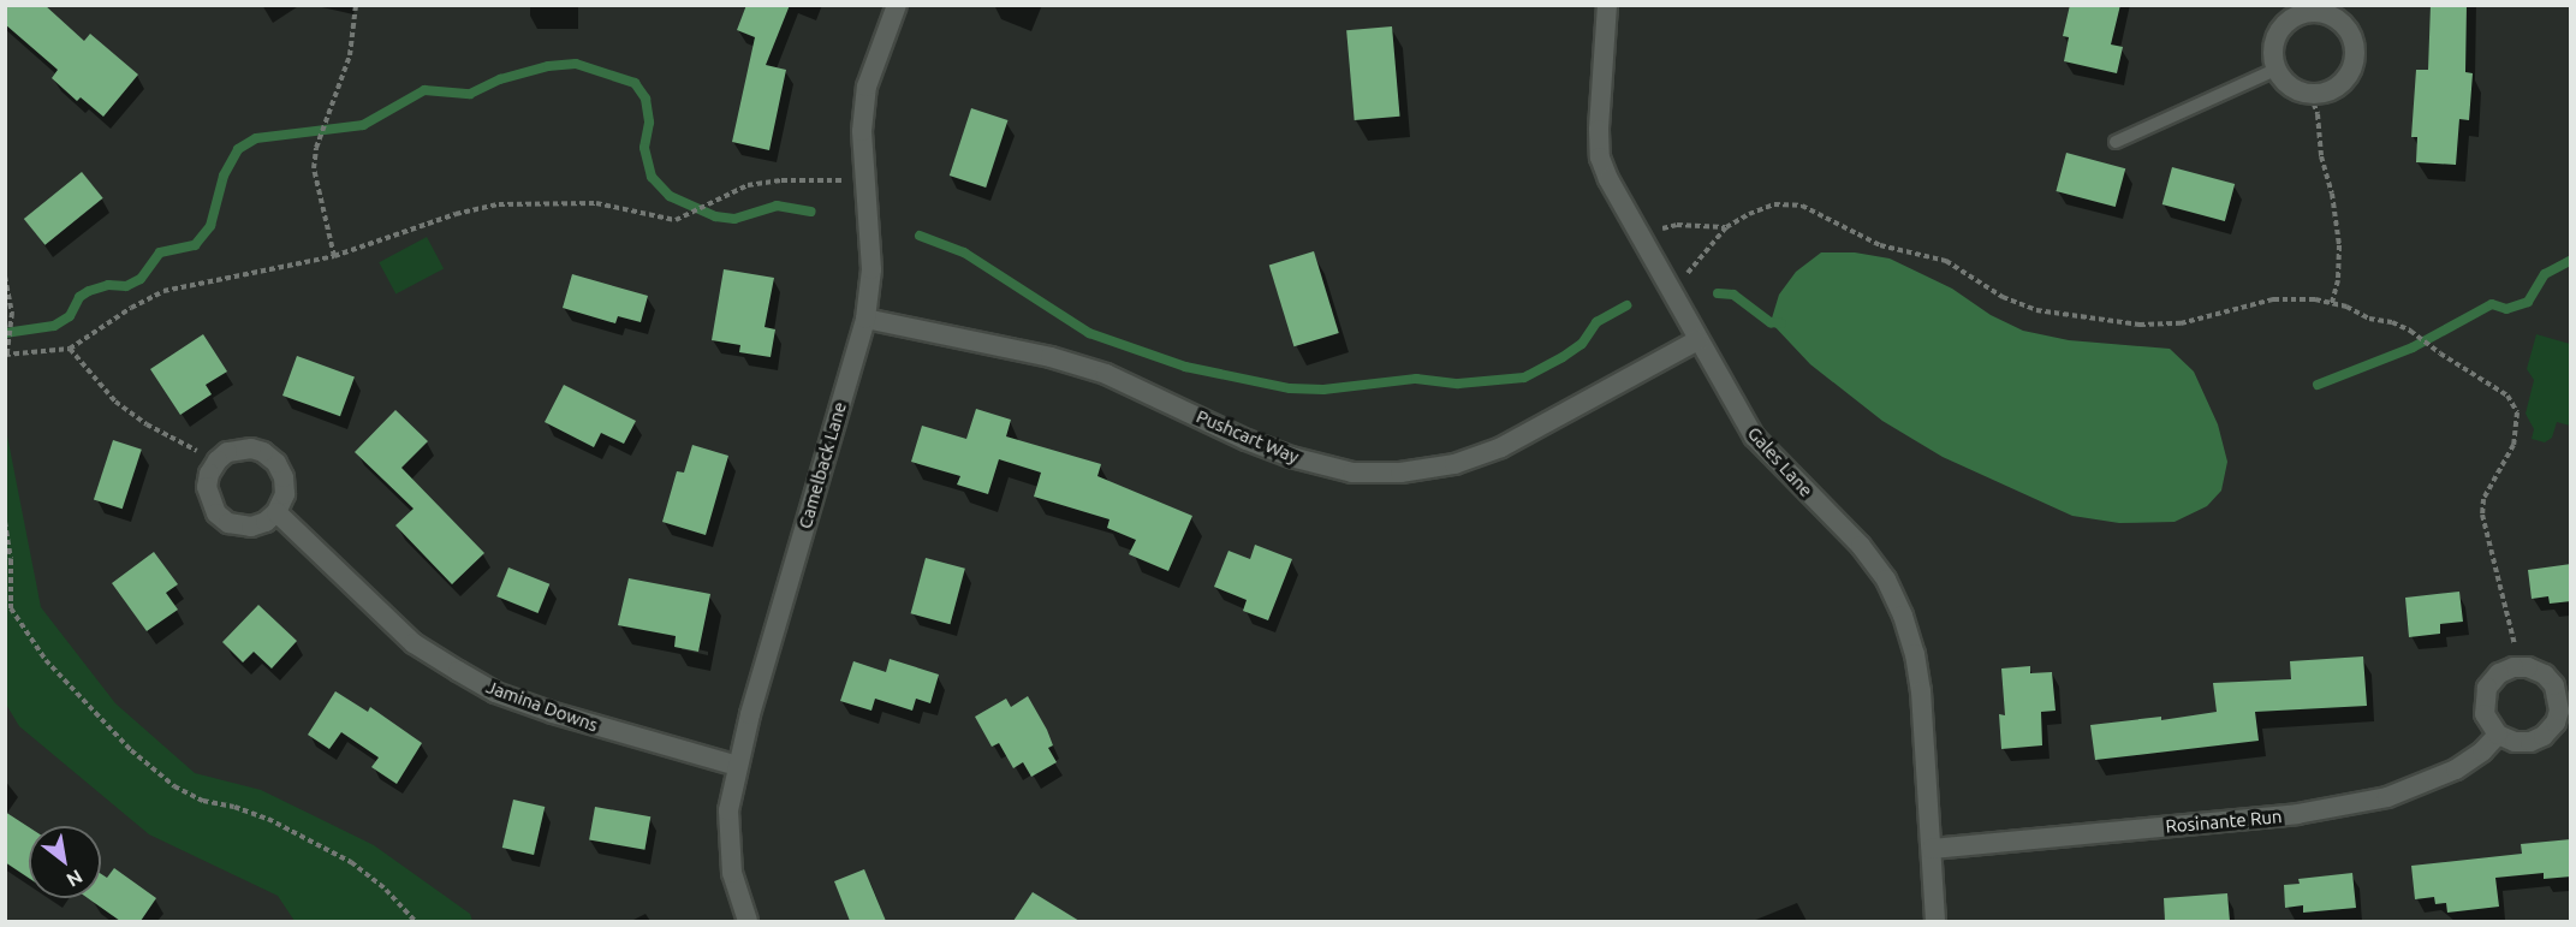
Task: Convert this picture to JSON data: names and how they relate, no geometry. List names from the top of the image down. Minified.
{"streets":{"street":["Pushcart Way","Gales Lane","Camelback Lane","Jamina Downs","Rosinante Run"]},"crossings":[["Pushcart Way","Gales Lane"],["Pushcart Way","Camelback Lane"],["Gales Lane","Rosinante Run"],["Camelback Lane","Jamina Downs"]],"north":"bottom right"}
